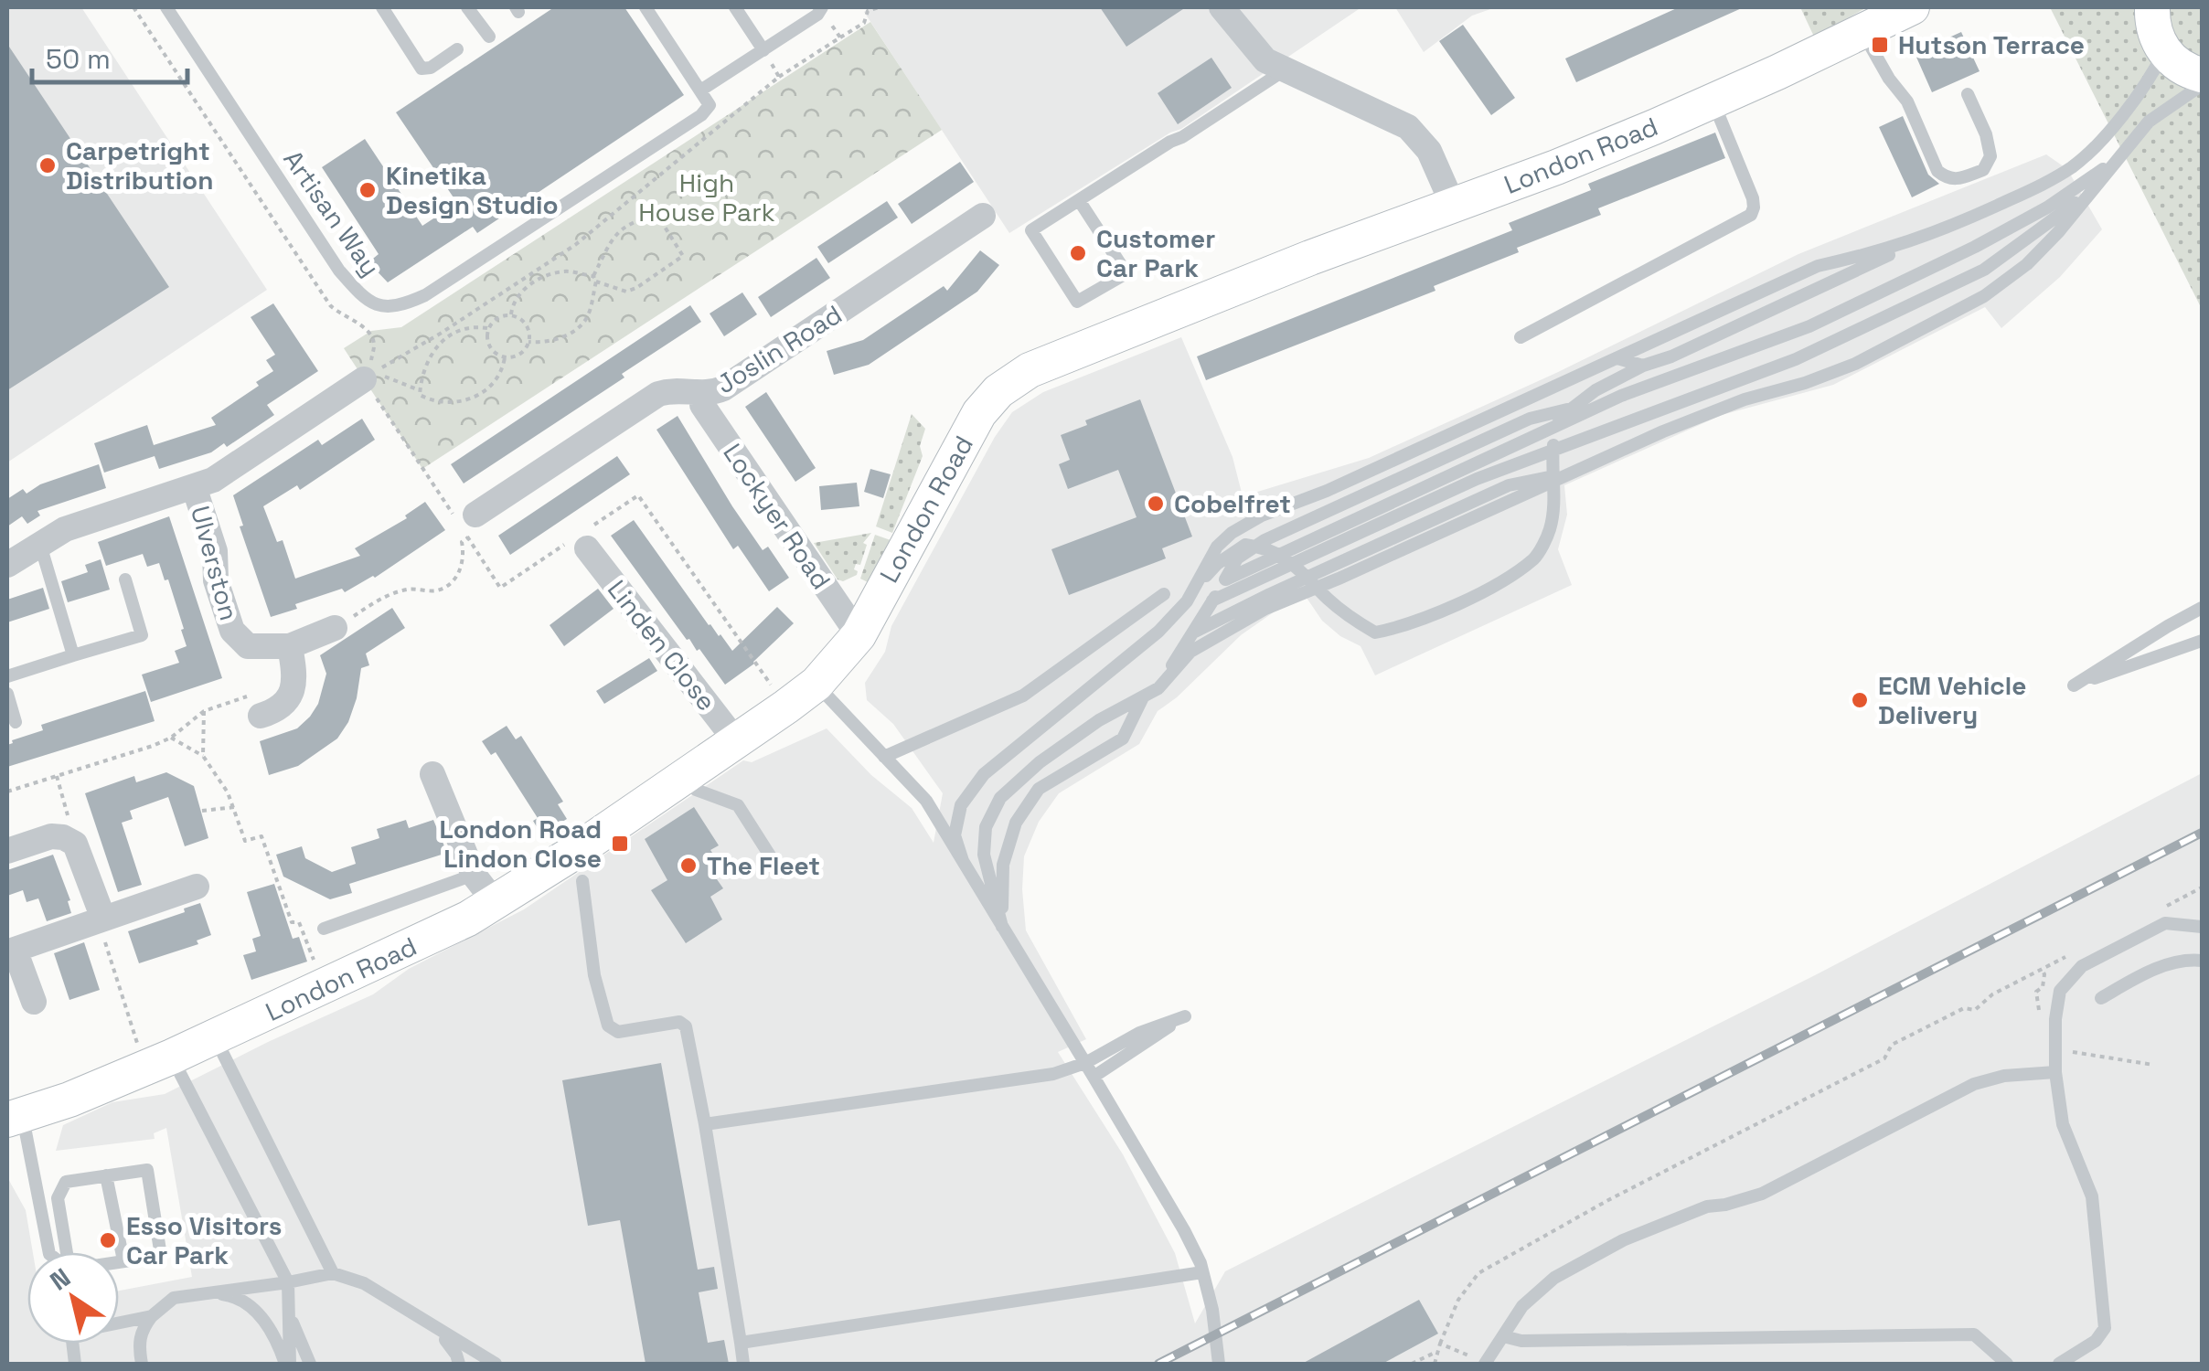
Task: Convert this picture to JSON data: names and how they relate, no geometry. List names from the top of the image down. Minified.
{"streets":{"street":["London Road","Joslin Road","Lockyer Road","Ulverston","Linden Close"],"lane":["Artisan Way"]},"crossings":[["London Road","Lockyer Road"],["London Road","Linden Close"],["Joslin Road","Lockyer Road"]],"parks":["High House Park"],"places":{"transit":["Hutson Terrace","London Road Lindon Close"],"other":["Carpetright Distribution","Kinetika Design Studio","Customer Car Park","Cobelfret","ECM Vehicle Delivery","The Fleet","Esso Visitors Car Park"]},"scale_bar":"50 m","north":"top left"}
